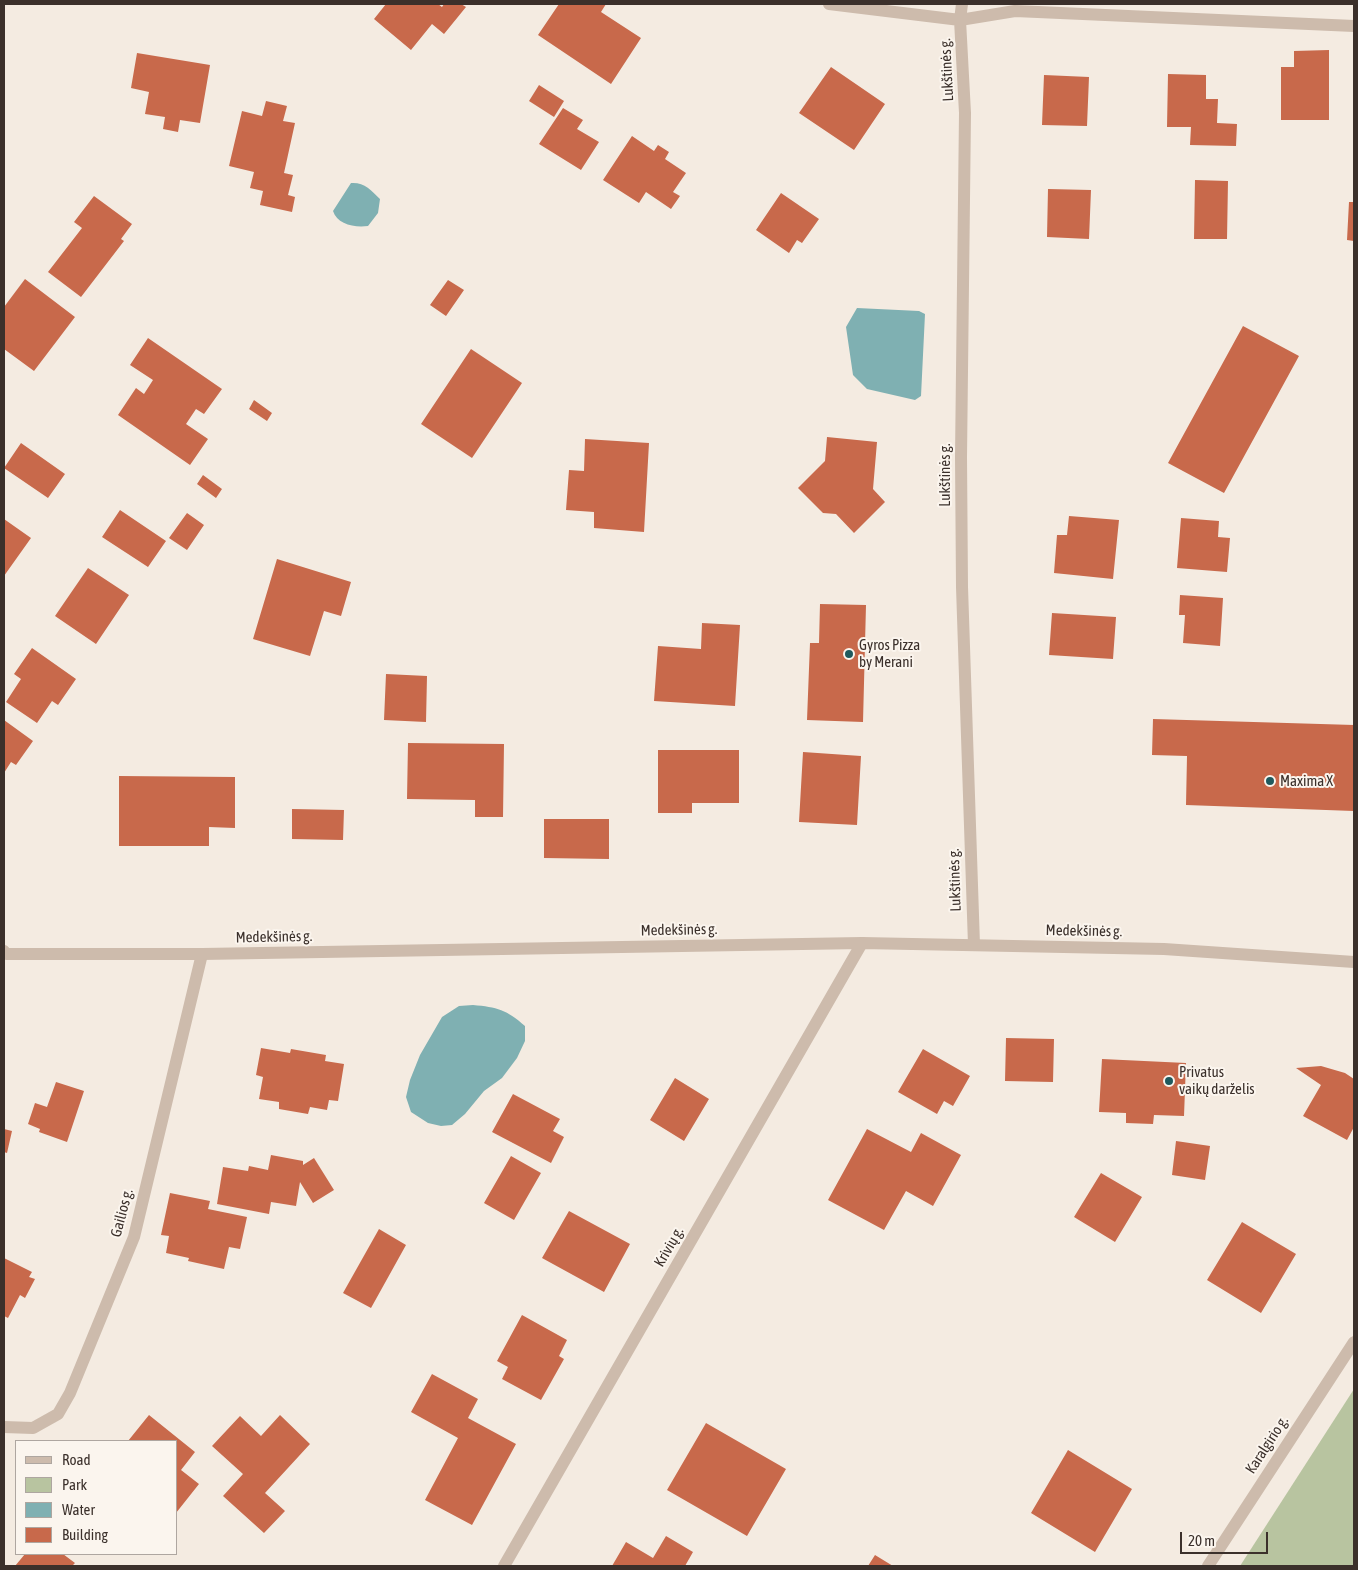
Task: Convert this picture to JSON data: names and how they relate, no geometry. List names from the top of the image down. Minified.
{"streets":{"street":["Lukštinės g.","Medekšinės g.","Gailios g.","Krivių g.","Karalgirio g."]},"crossings":[["Lukštinės g.","Medekšinės g."],["Medekšinės g.","Gailios g."],["Medekšinės g.","Krivių g."]],"places":["Gyros Pizza by Merani","Maxima X","Privatus vaikų darželis"],"legend":["Road","Park","Water","Building"],"scale_bar":"20 m"}
